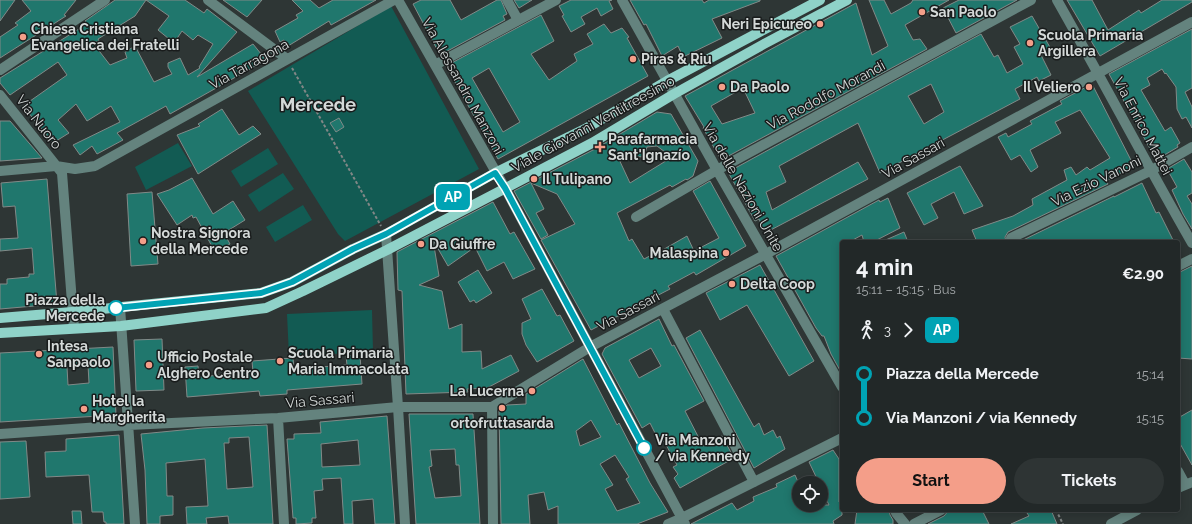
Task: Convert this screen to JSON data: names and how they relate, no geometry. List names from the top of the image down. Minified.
{"streets":{"main road":["Viale Giovanni Ventitreesimo"],"street":["Via Tarragona","Via Alessandro Manzoni","Via Rodolfo Morandi","Via Nuoro","Via Enrico Mattei","Via Sassari","Via Ezio Vanoni","Via delle Nazioni Unite"]},"crossings":[["Via Tarragona","Via Nuoro"],["Via Alessandro Manzoni","Viale Giovanni Ventitreesimo"],["Via Alessandro Manzoni","Via Sassari"],["Via Rodolfo Morandi","Via delle Nazioni Unite"],["Via Nuoro","Viale Giovanni Ventitreesimo"],["Viale Giovanni Ventitreesimo","Via delle Nazioni Unite"],["Via Enrico Mattei","Via Sassari"],["Via Enrico Mattei","Via Ezio Vanoni"],["Via Sassari","Via delle Nazioni Unite"]],"districts":["Mercede"],"places":{"other":["San Paolo","Neri Epicureo","Chiesa Cristiana Evangelica dei Fratelli","Scuola Primaria Argillera","Piras & Riu","Da Paolo","Il Veliero","Il Tulipano","Nostra Signora della Mercede","Da Giuffre","Malaspina","Delta Coop","Piazza della Mercede","Intesa Sanpaolo","Scuola Primaria Maria Immacolata","Ufficio Postale Alghero Centro","La Lucerna","ortofruttasarda","Hotel la Margherita","Via Manzoni / via Kennedy"],"health":["Parafarmacia Sant'Ignazío"]},"lines":["bus line AP"],"page":{"on_map":"AP","heading":["4 min","15:11 – 15:15 · Bus","€2.90"],"legs":["3","AP"],"list":[{"name":"Piazza della Mercede","value":"15:14"},{"name":"Via Manzoni / via Kennedy","value":"15:15"}],"buttons":["Start","Tickets"]}}
